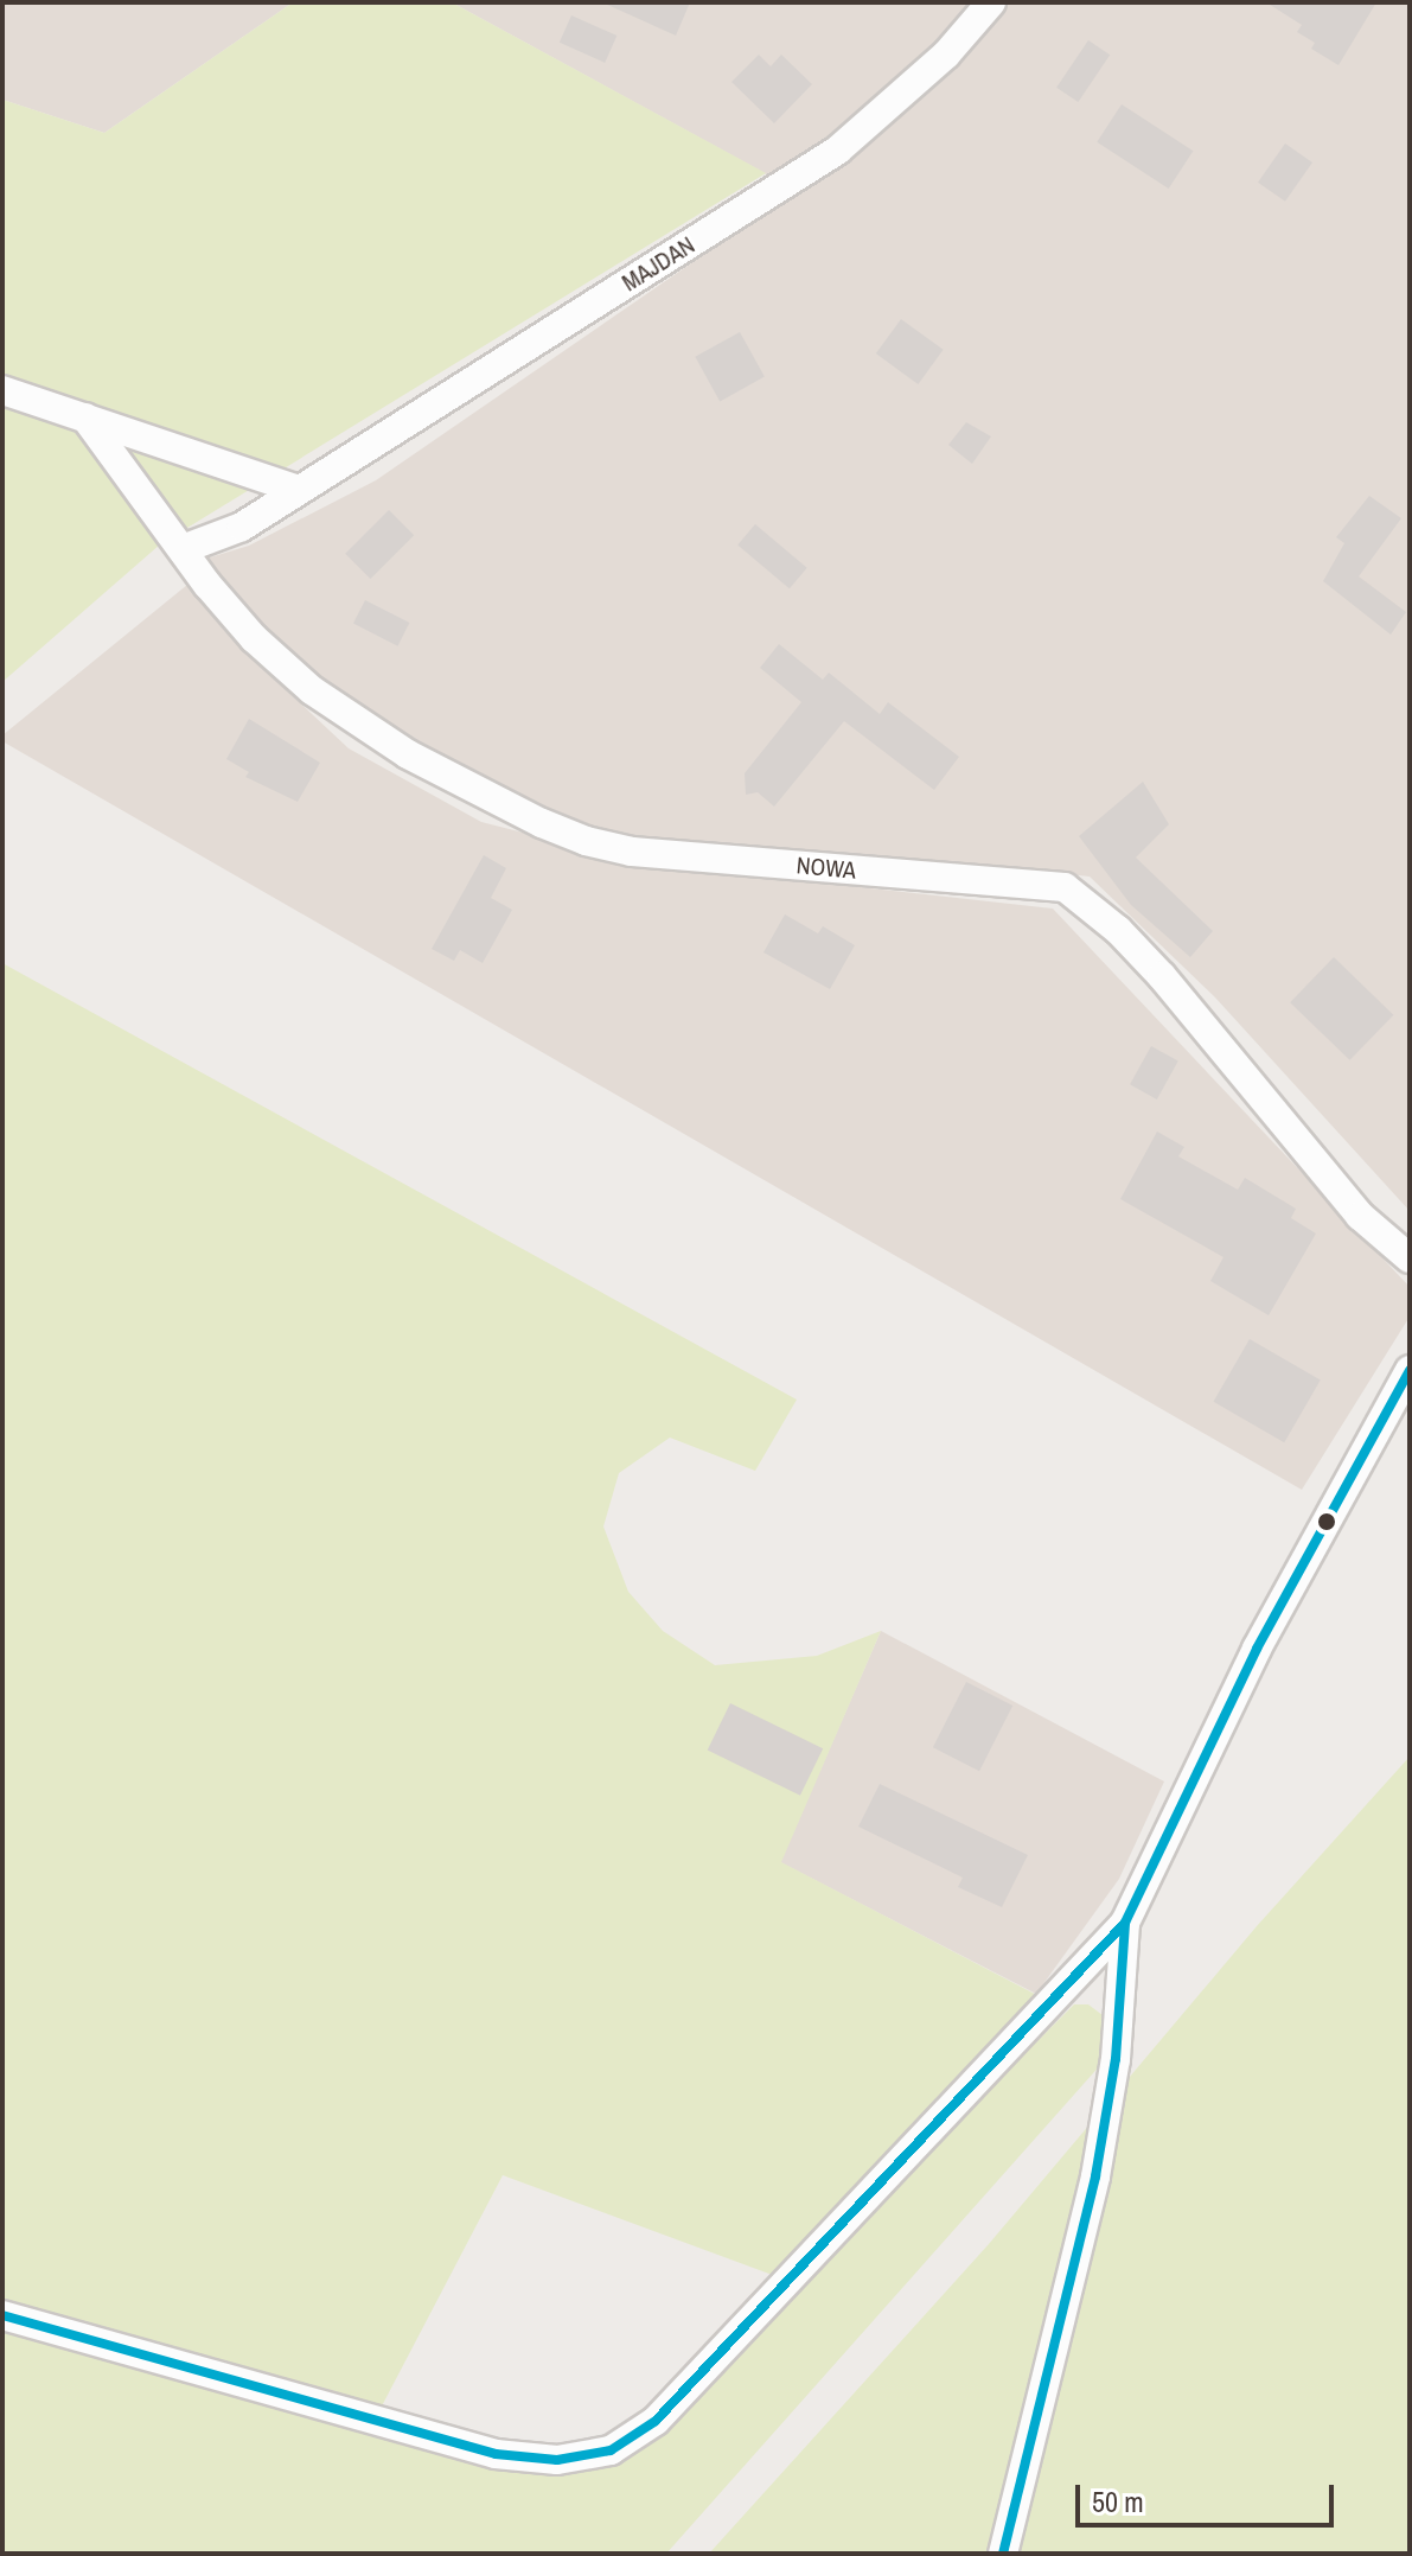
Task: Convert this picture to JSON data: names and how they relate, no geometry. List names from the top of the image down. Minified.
{"streets":{"street":["MAJDAN","NOWA"]},"crossings":[["MAJDAN","NOWA"]],"scale_bar":"50 m"}
